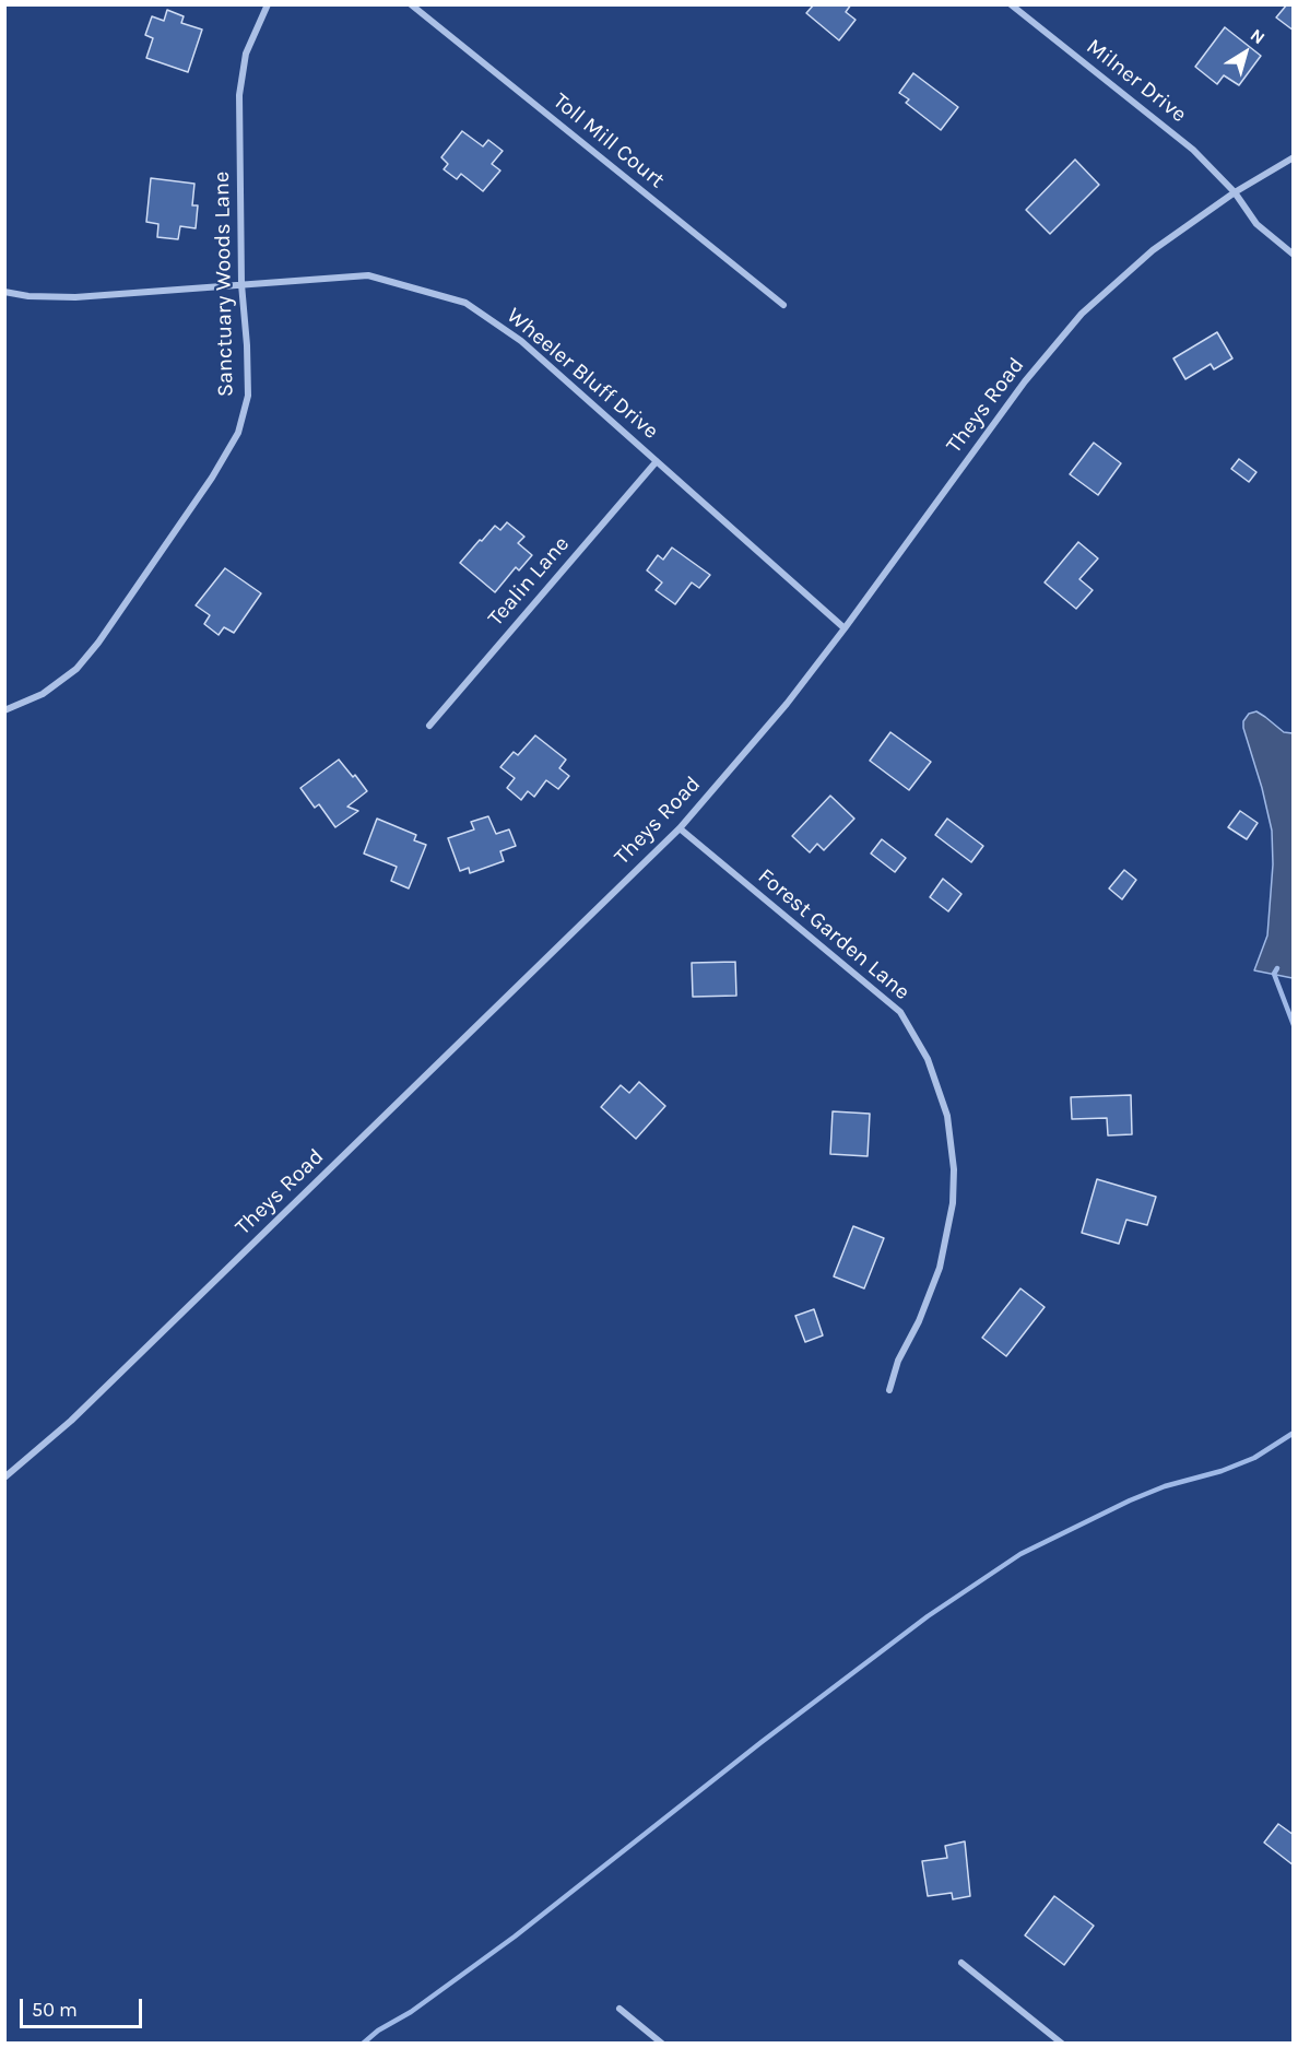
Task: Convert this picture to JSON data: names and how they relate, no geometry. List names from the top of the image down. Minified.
{"streets":{"street":["Milner Drive","Toll Mill Court","Sanctuary Woods Lane","Wheeler Bluff Drive","Theys Road","Tealin Lane","Forest Garden Lane"]},"crossings":[["Milner Drive","Theys Road"],["Sanctuary Woods Lane","Wheeler Bluff Drive"],["Wheeler Bluff Drive","Theys Road"],["Wheeler Bluff Drive","Tealin Lane"],["Theys Road","Forest Garden Lane"]],"scale_bar":"50 m","north":"top right"}
